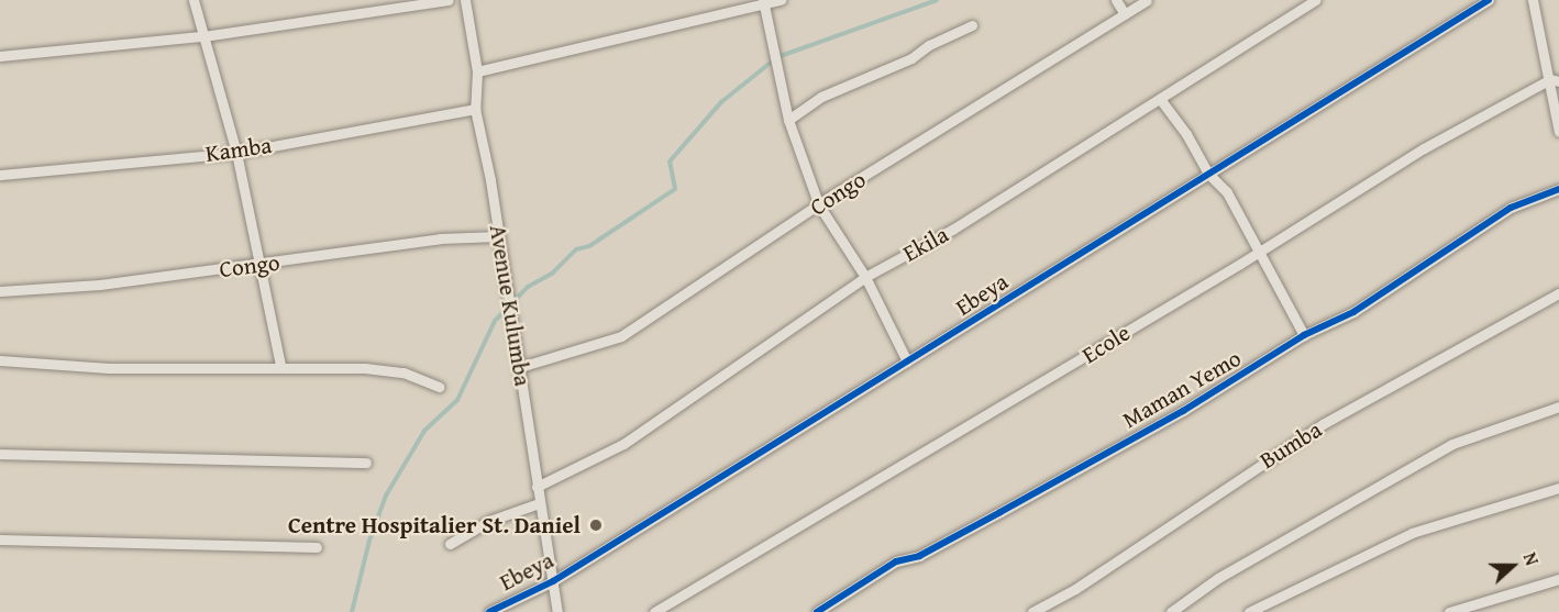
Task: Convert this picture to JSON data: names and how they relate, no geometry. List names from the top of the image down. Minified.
{"streets":{"street":["Kamba","Congo","Ekila","Ebeya","Avenue Kulumba","Ecole","Maman Yemo","Bumba"]},"crossings":[["Kamba","Avenue Kulumba"],["Congo","Avenue Kulumba"],["Ekila","Avenue Kulumba"],["Ebeya","Avenue Kulumba"]],"places":["Centre Hospitalier St. Daniel"],"north":"right"}
